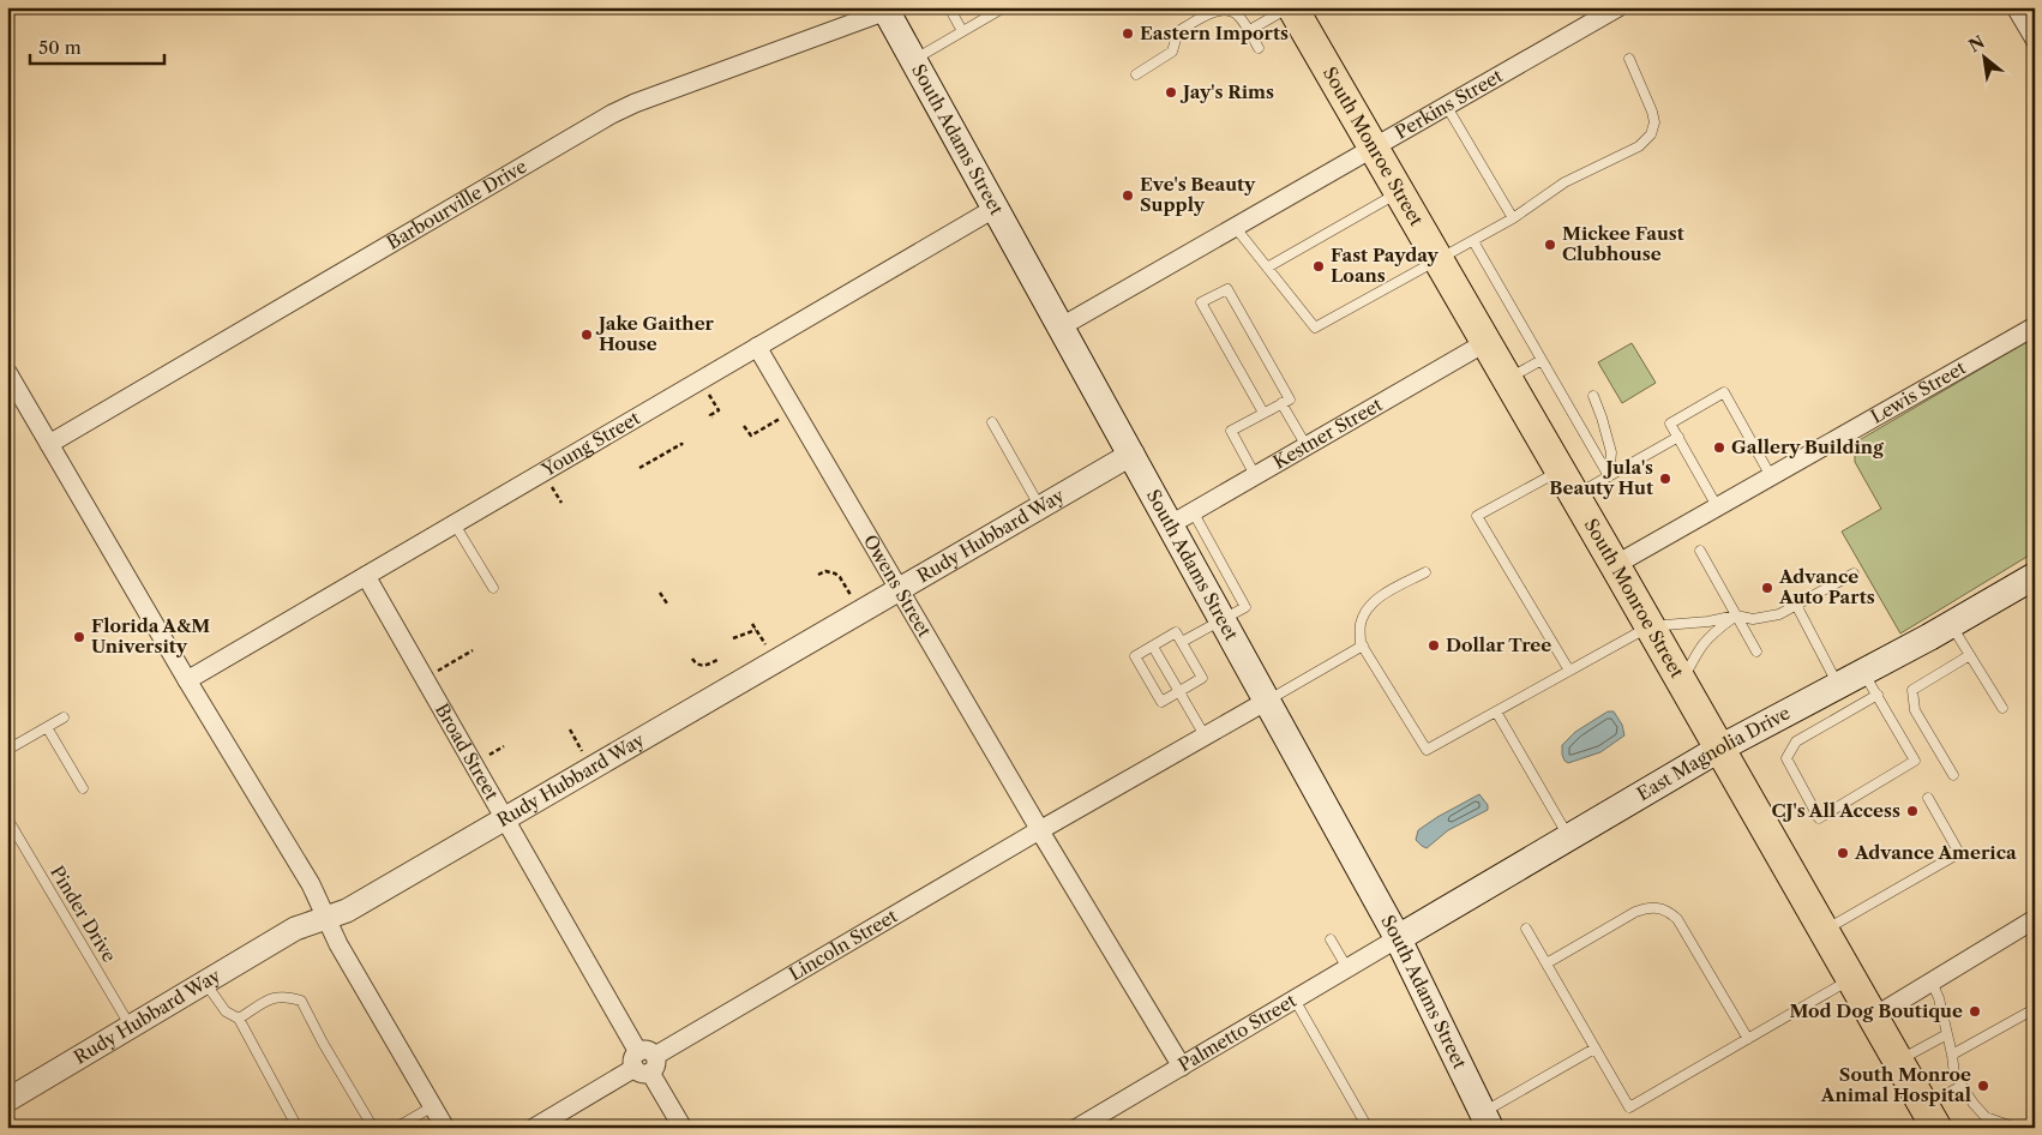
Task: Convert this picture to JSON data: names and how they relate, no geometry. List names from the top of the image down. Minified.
{"streets":{"main road":["South Adams Street","South Monroe Street","East Magnolia Drive"],"street":["Perkins Street","Barbourville Drive","Lewis Street","Kestner Street","Young Street","Rudy Hubbard Way","Owens Street","Broad Street","Lincoln Street","Palmetto Street"],"lane":["Pinder Drive"]},"crossings":[["Perkins Street","South Adams Street"],["Perkins Street","South Monroe Street"],["South Adams Street","Barbourville Drive"],["South Adams Street","Kestner Street"],["South Adams Street","Young Street"],["South Adams Street","Rudy Hubbard Way"],["South Adams Street","East Magnolia Drive"],["South Adams Street","Lincoln Street"],["South Adams Street","Palmetto Street"],["South Monroe Street","Lewis Street"],["South Monroe Street","Kestner Street"],["South Monroe Street","East Magnolia Drive"],["Young Street","Owens Street"],["Young Street","Broad Street"],["Rudy Hubbard Way","Owens Street"],["Rudy Hubbard Way","Broad Street"],["Rudy Hubbard Way","Pinder Drive"],["Owens Street","Lincoln Street"],["Owens Street","Palmetto Street"],["Broad Street","Lincoln Street"],["East Magnolia Drive","Palmetto Street"]],"places":["Eastern Imports","Jay's Rims","Eve's Beauty Supply","Mickee Faust Clubhouse","Fast Payday Loans","Jake Gaither House","Gallery Building","Jula's Beauty Hut","Advance Auto Parts","Florida A&M University","Dollar Tree","CJ's All Access","Advance America","Mod Dog Boutique","South Monroe Animal Hospital"],"scale_bar":"50 m","north":"top left"}
